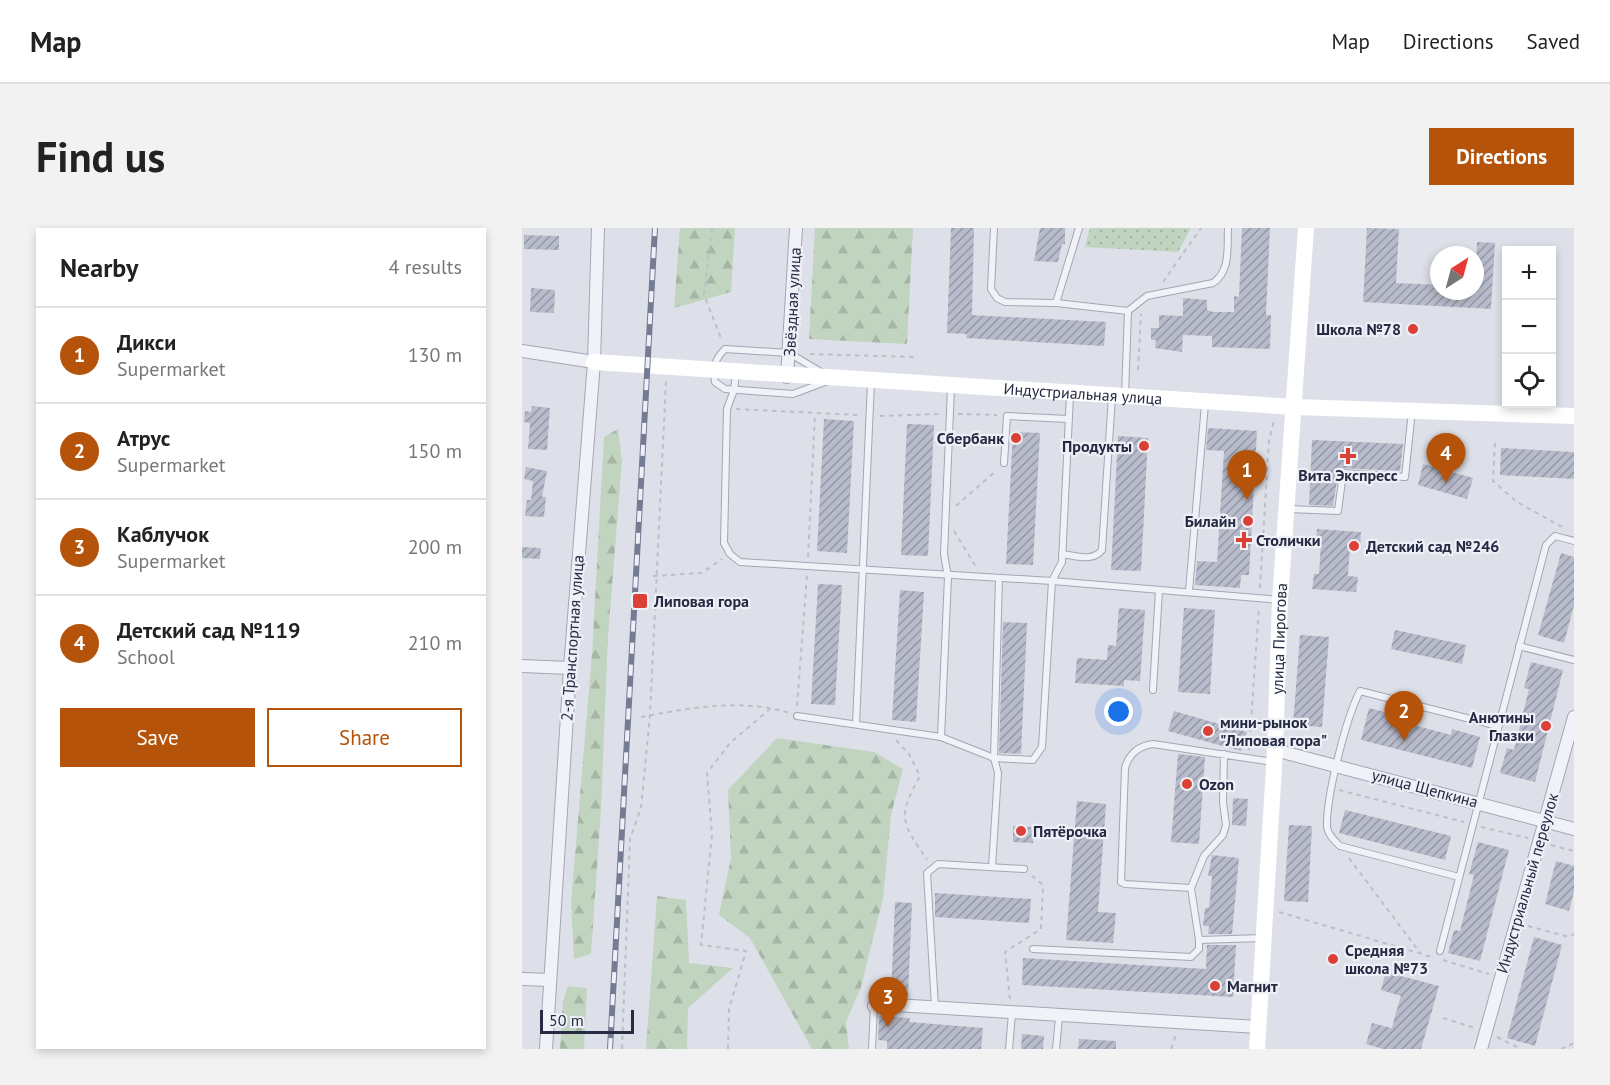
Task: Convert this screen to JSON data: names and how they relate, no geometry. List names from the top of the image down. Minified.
{"streets":{"street":["Звёздная улица","Индустриальная улица","2-я Транспортная улица","улица Пирогова","улица Щепкина","Индустриальный переулок"]},"crossings":[["Звёздная улица","Индустриальная улица"],["Индустриальная улица","2-я Транспортная улица"],["Индустриальная улица","улица Пирогова"],["улица Пирогова","улица Щепкина"],["улица Щепкина","Индустриальный переулок"]],"places":{"other":["Школа №78","Сбербанк","Продукты","Билайн","Детский сад №246","Анютины Глазки","мини-рынок \"Липовая гора\"","Ozon","Пятёрочка","Средняя школа №73","Магнит"],"health":["Вита Экспресс","Столички"],"transit":["Липовая гора"]},"scale_bar":"50 m","north":"top right","page":{"header":"Map","nav":["Map","Directions","Saved"],"buttons":["Directions",["Save","Share"]],"title":"Find us","heading":["Nearby","4 results"],"map_buttons":["+","−"],"list":[{"mark":"1","name":"Дикси","note":"Supermarket","value":"130 m"},{"mark":"2","name":"Атрус","note":"Supermarket","value":"150 m"},{"mark":"3","name":"Каблучок","note":"Supermarket","value":"200 m"},{"mark":"4","name":"Детский сад №119","note":"School","value":"210 m"}],"pins":["4","1","2","3"],"scale":"50 m"}}
